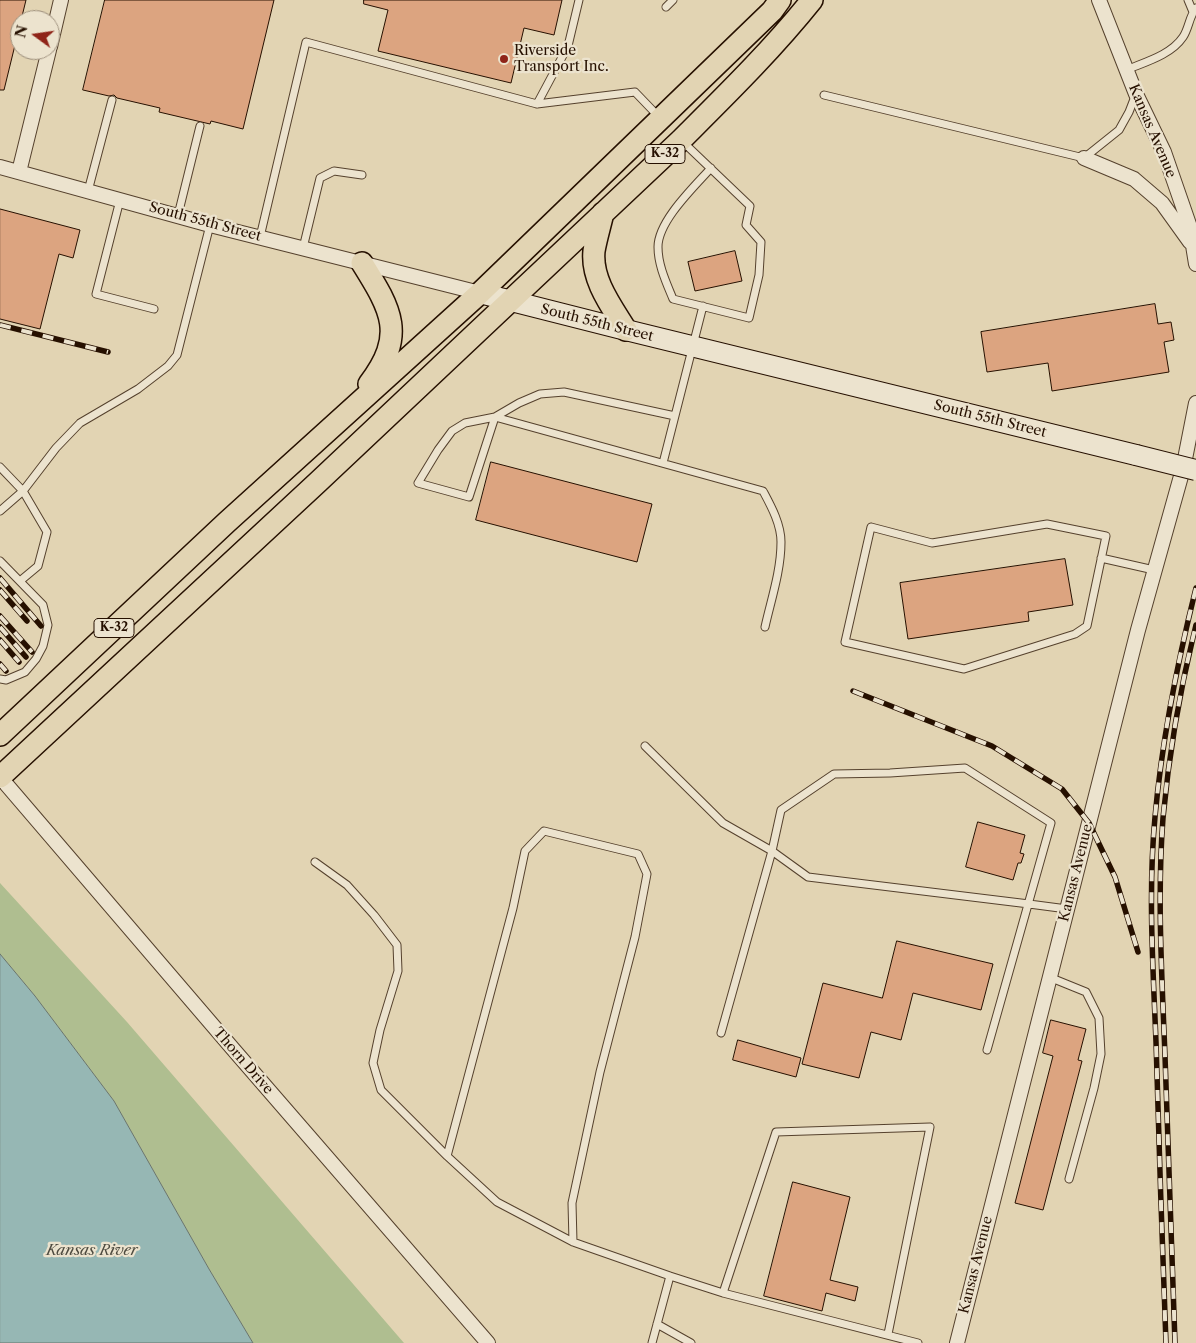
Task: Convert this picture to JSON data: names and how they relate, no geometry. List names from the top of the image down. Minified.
{"streets":{"main road":["K-32","South 55th Street"],"street":["Kansas Avenue","Thorn Drive"]},"crossings":[["K-32","South 55th Street"],["K-32","Thorn Drive"]],"water":["Kansas River"],"places":["Riverside Transport Inc."],"north":"left"}
